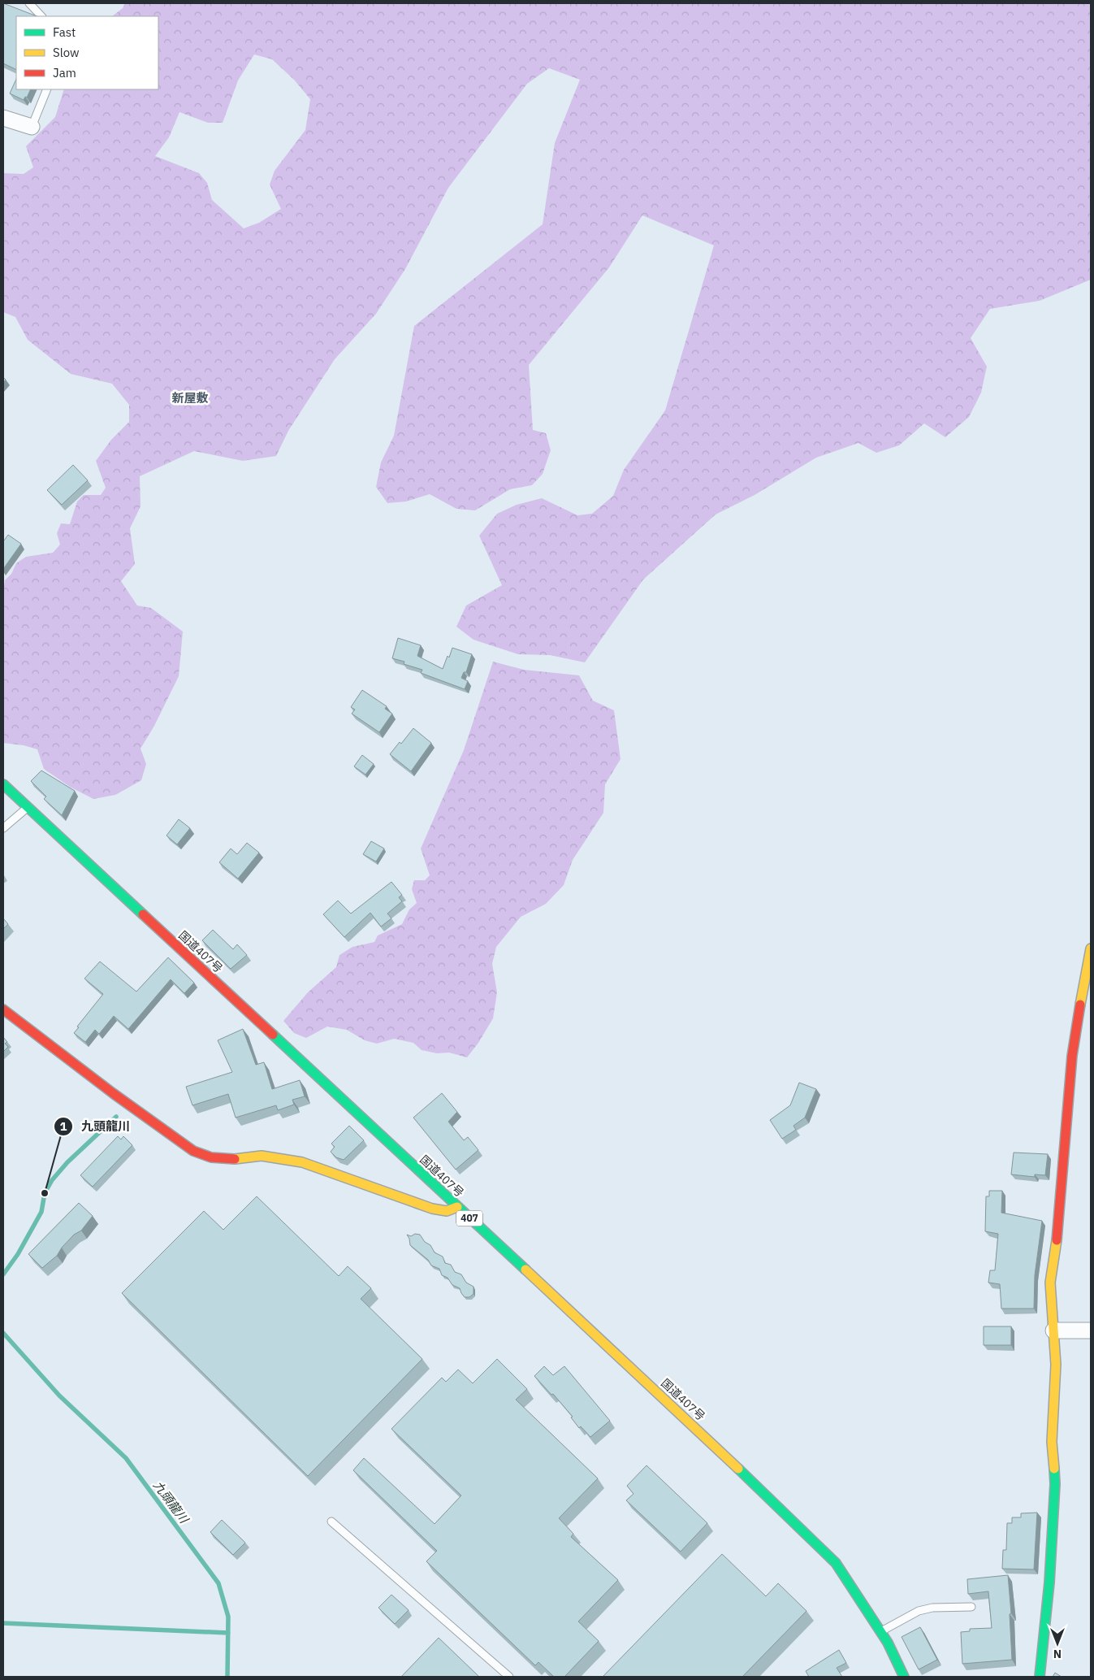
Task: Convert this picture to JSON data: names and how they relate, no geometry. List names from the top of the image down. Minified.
{"streets":{"main road":["国道407号","407"]},"districts":["新屋敷"],"water":["九頭龍川"],"places":["九頭龍川"],"legend":["Fast","Slow","Jam"],"north":"bottom"}
